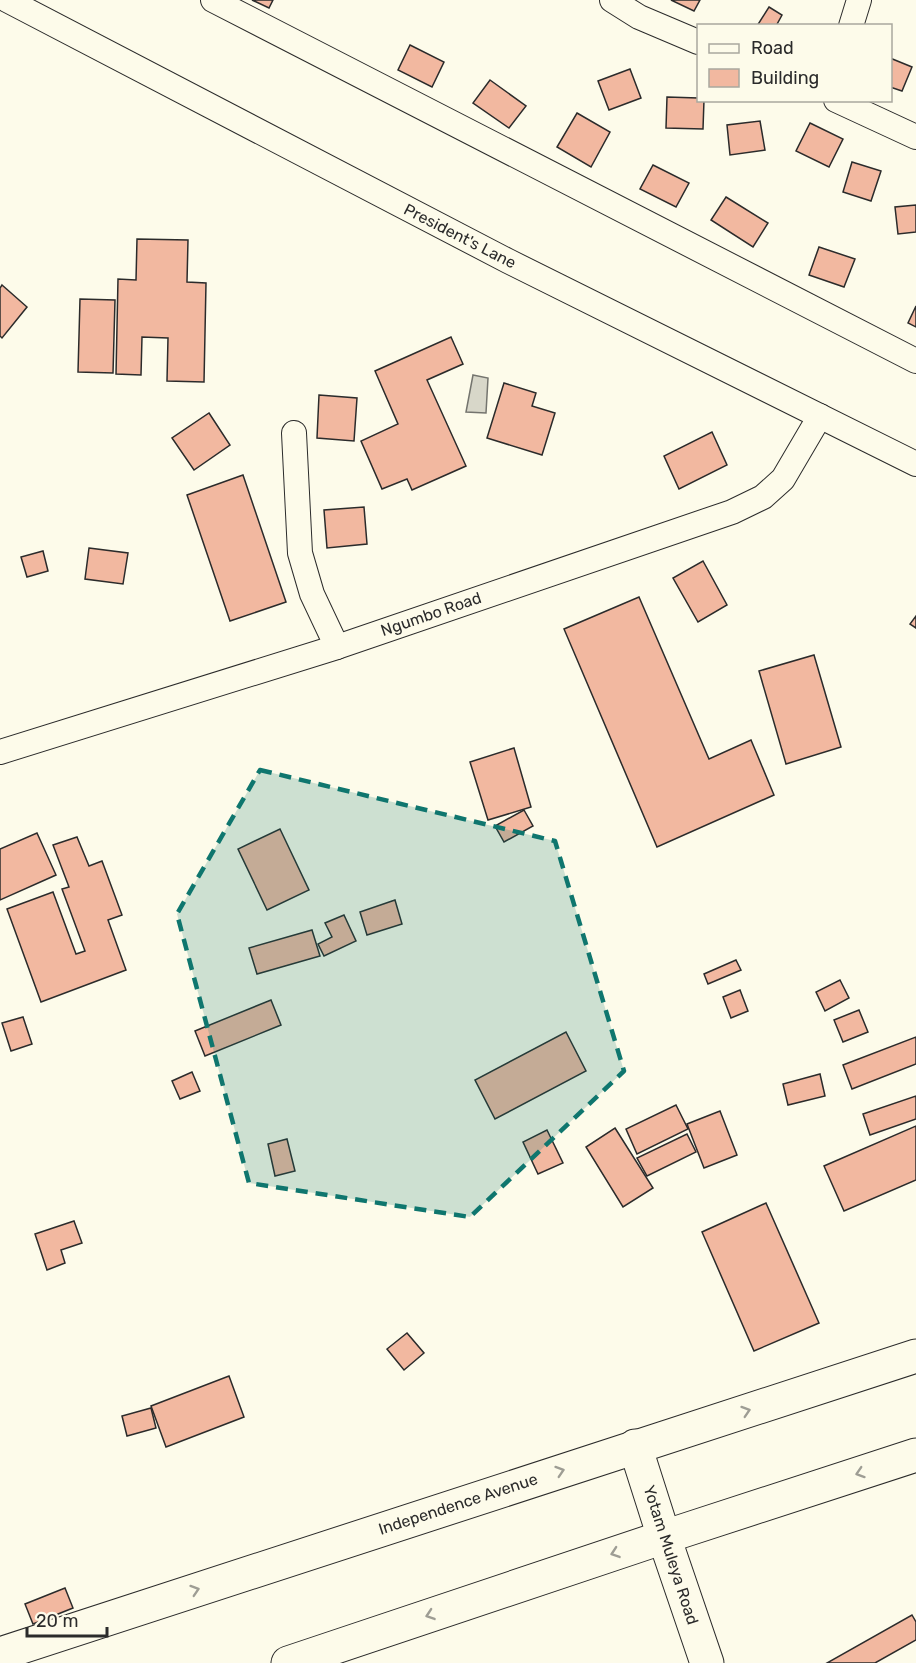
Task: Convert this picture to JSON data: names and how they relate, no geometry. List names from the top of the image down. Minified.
{"streets":{"main road":["Independence Avenue","Yotam Muleya Road"],"street":["President's Lane","Ngumbo Road"]},"crossings":[["President's Lane","Ngumbo Road"],["Independence Avenue","Yotam Muleya Road"]],"legend":["Road","Building"],"scale_bar":"20 m"}
